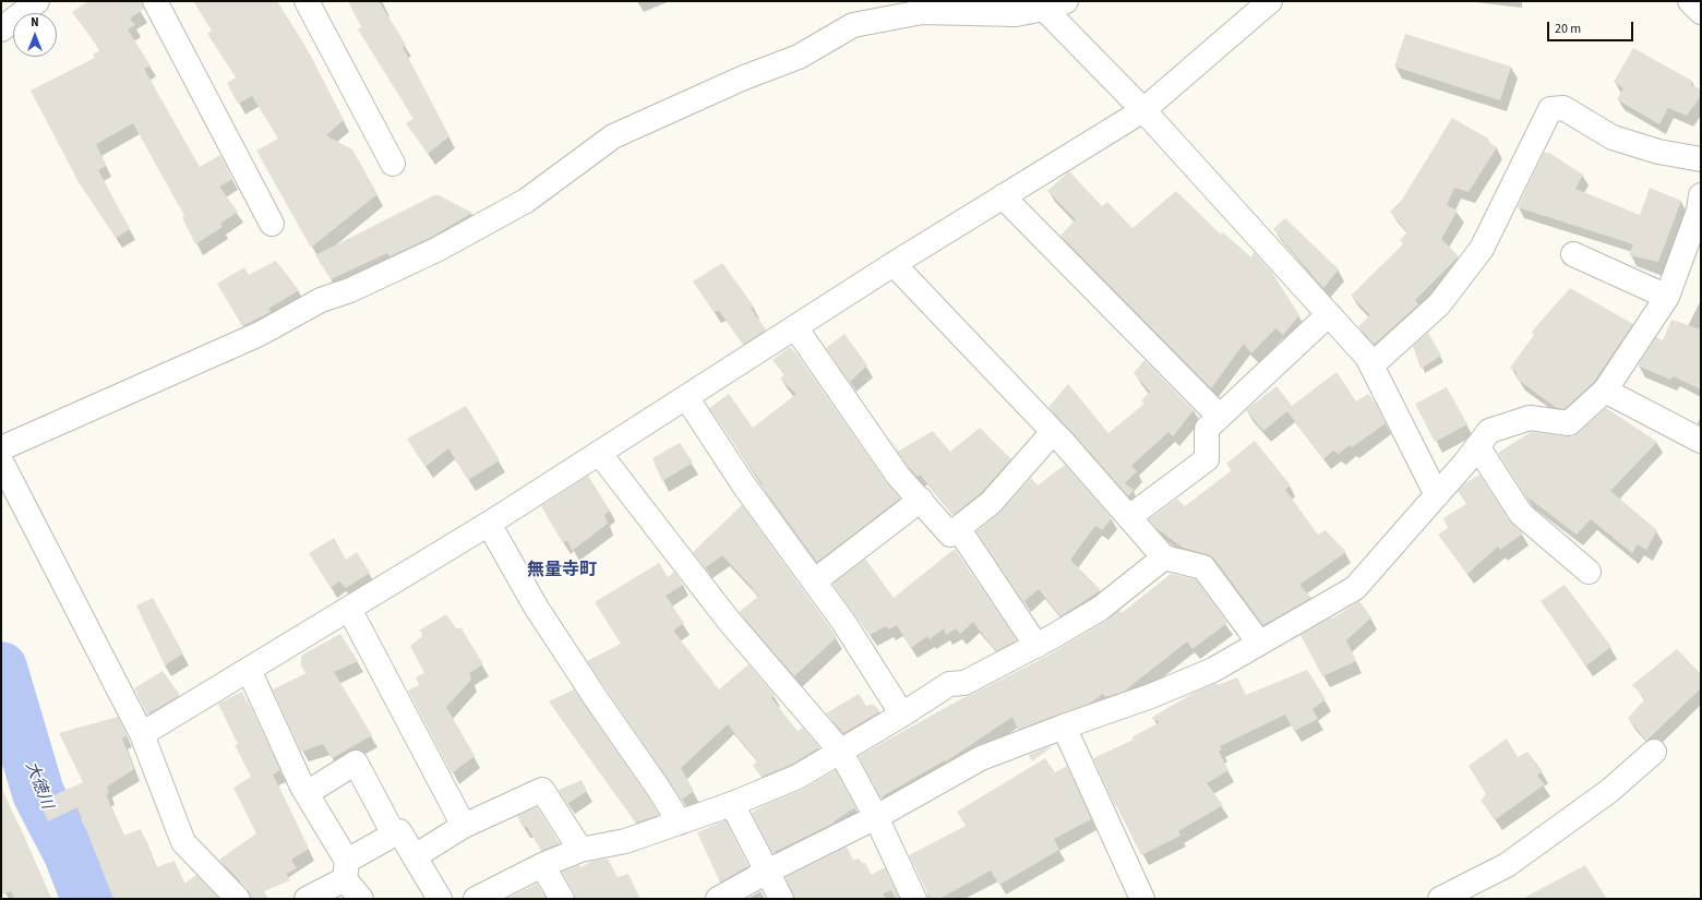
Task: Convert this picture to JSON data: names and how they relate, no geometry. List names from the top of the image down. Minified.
{"districts":["無量寺町"],"water":["大徳川"],"scale_bar":"20 m","north":"top"}
